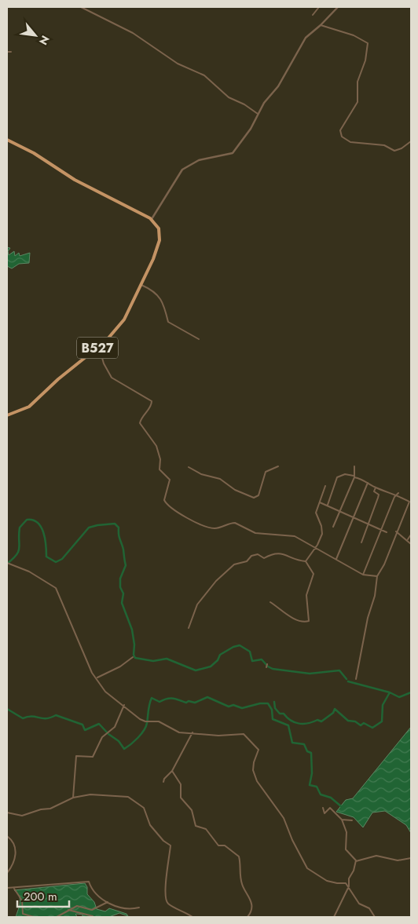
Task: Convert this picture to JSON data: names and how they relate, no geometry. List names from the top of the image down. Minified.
{"streets":{"main road":["B527"]},"scale_bar":"200 m","north":"bottom right"}
